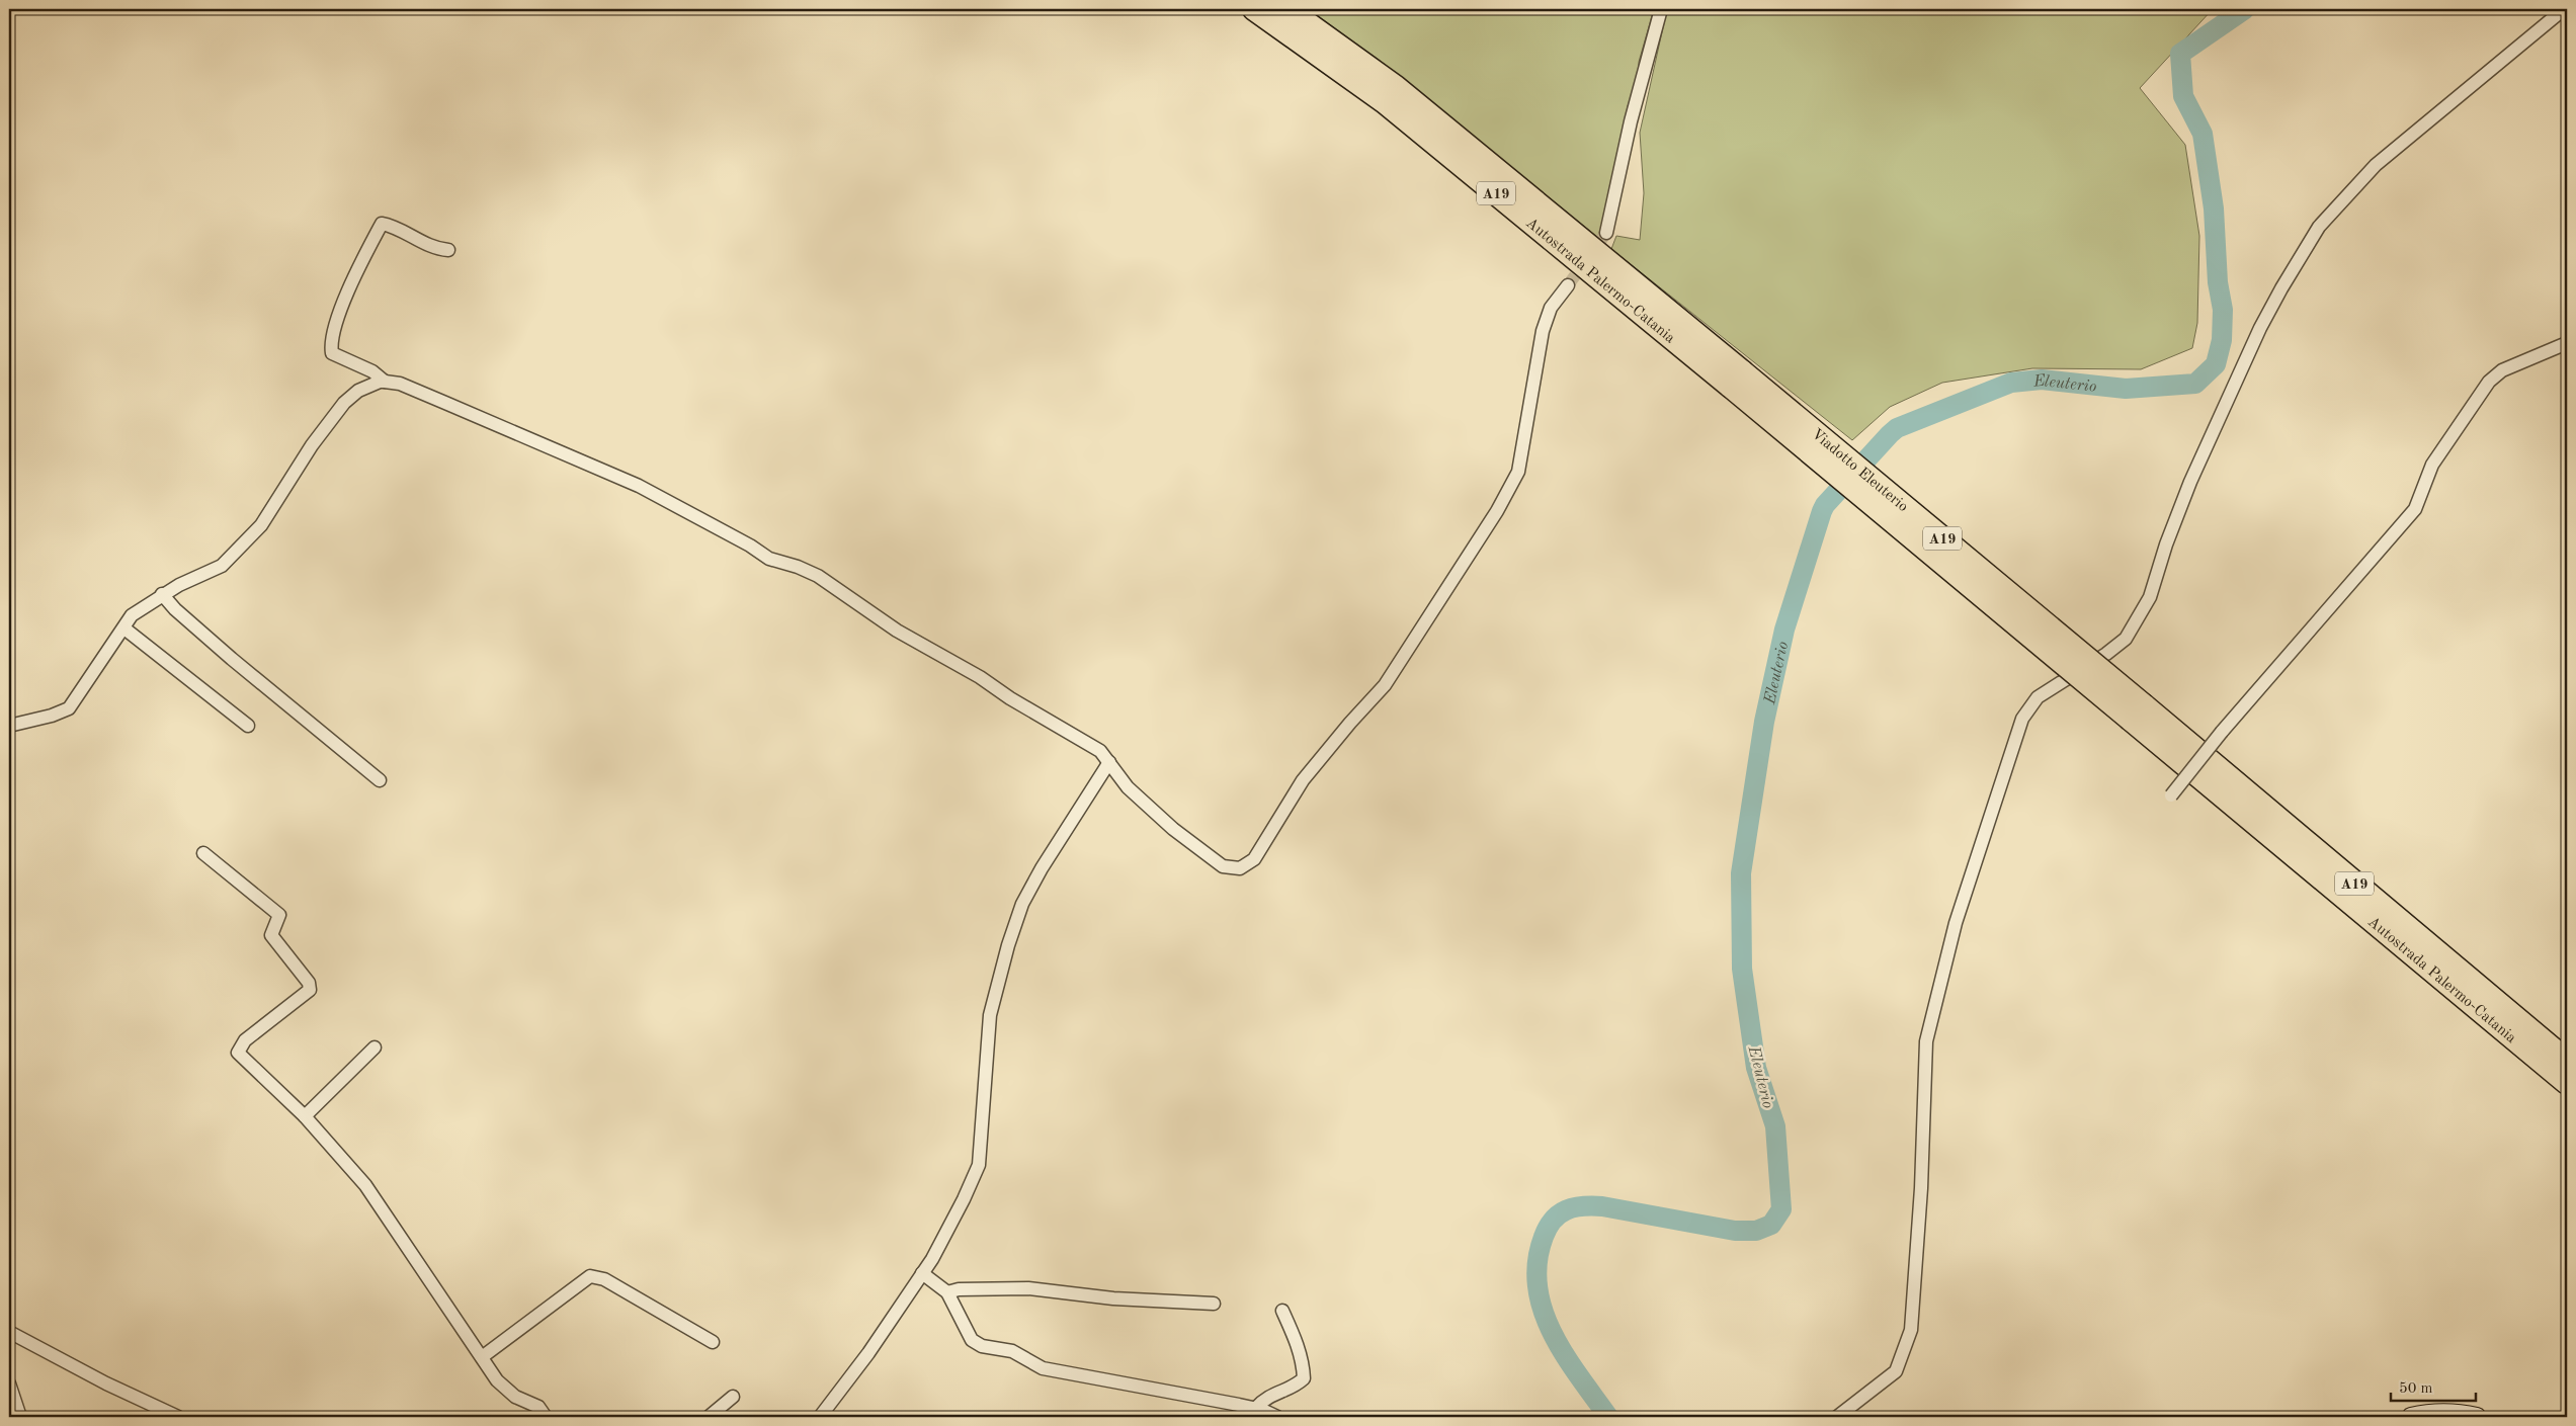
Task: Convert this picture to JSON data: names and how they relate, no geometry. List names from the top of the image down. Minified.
{"streets":{"highway":["A19","Autostrada Palermo-Catania","Viadotto Eleuterio"]},"crossings":[["Autostrada Palermo-Catania","Viadotto Eleuterio"]],"water":["Eleuterio"],"scale_bar":"50 m"}
